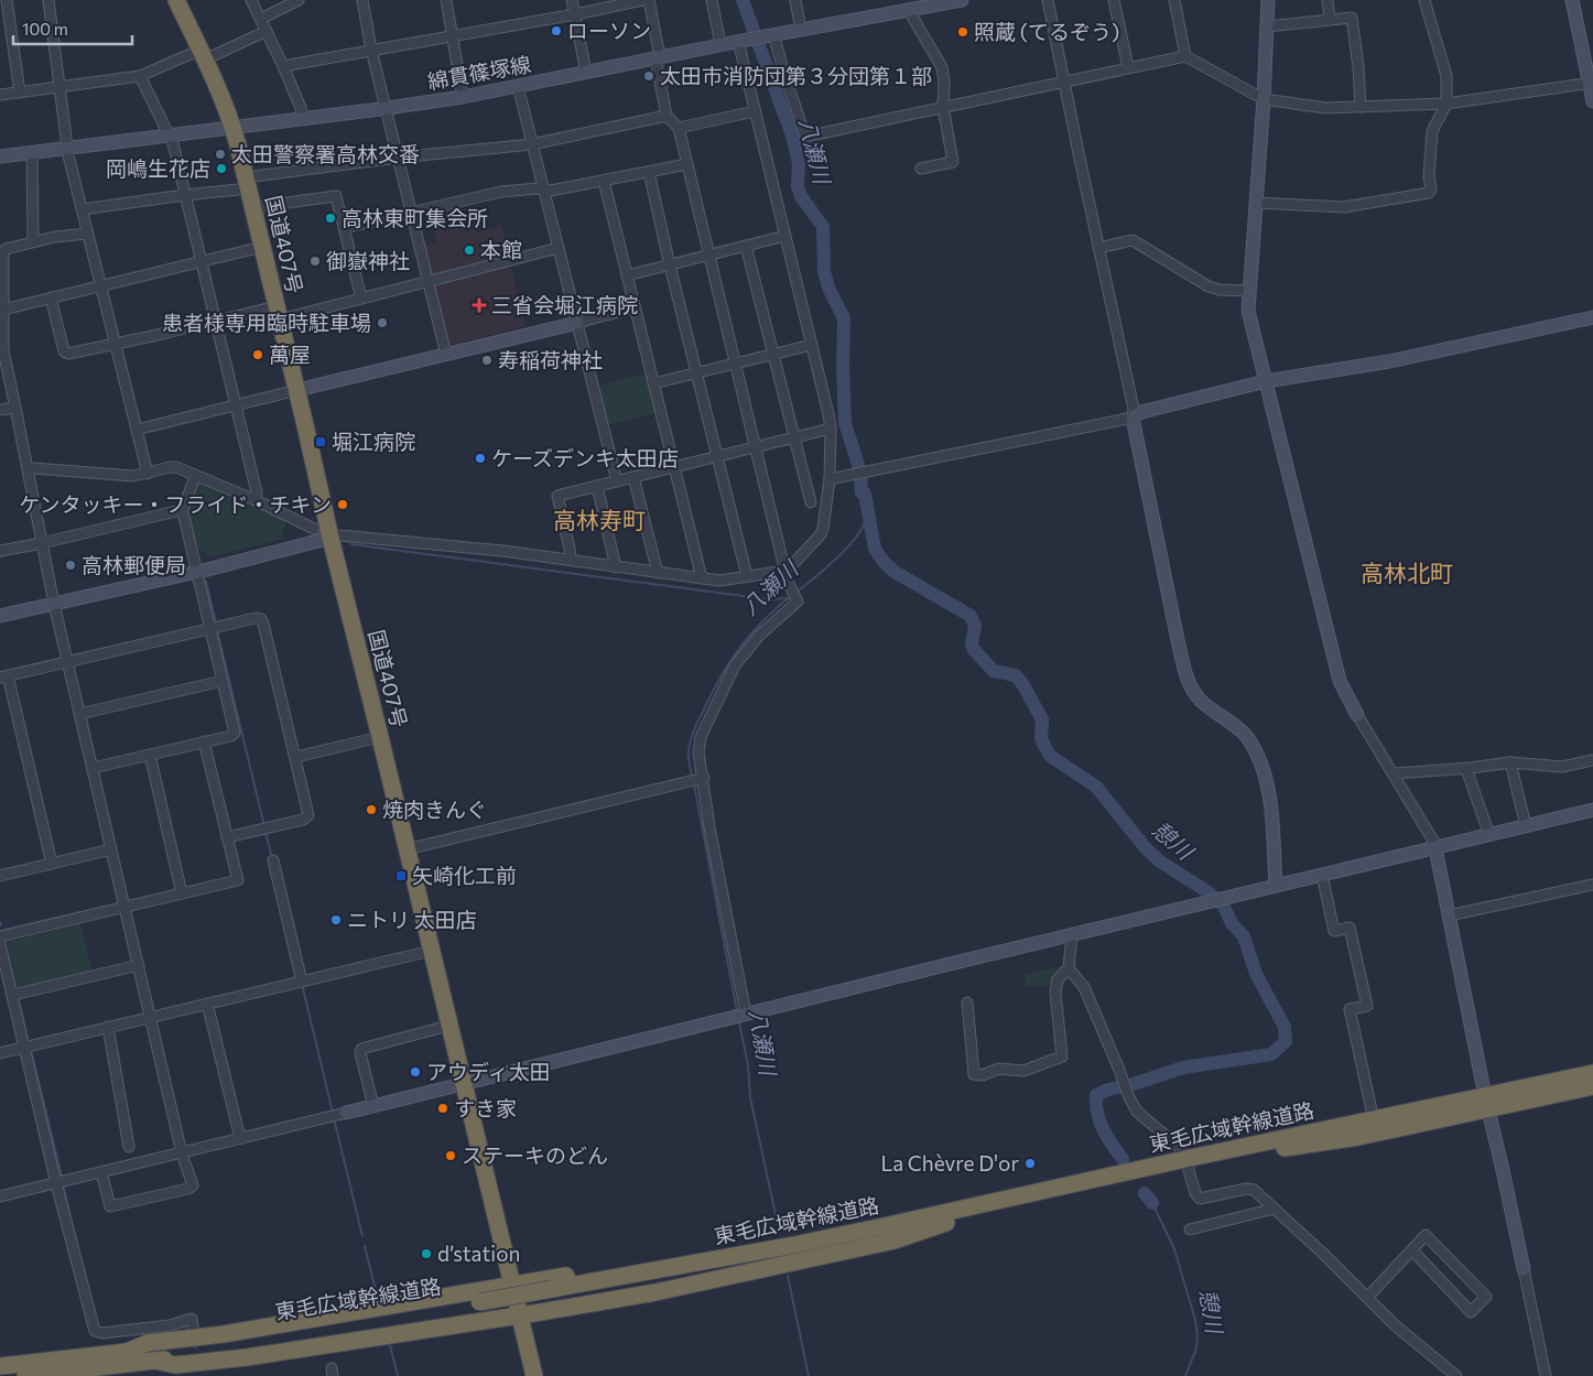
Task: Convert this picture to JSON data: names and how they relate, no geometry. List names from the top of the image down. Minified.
{"streets":{"highway":["国道407号","東毛広域幹線道路"],"street":["綿貫篠塚線"]},"crossings":[["綿貫篠塚線","国道407号"]],"districts":["高林寿町","高林北町"],"water":["八瀬川","憩川"],"places":{"other":["ローソン","照蔵 (てるぞう)","太田市消防団第３分団第１部","太田警察署高林交番","岡嶋生花店","高林東町集会所","本館","御嶽神社","患者様専用臨時駐車場","萬屋","寿稲荷神社","ケーズデンキ太田店","ケンタッキー・フライド・チキン","高林郵便局","焼肉きんぐ","ニトリ 太田店","アウディ太田","すき家","ステーキのどん","La Chèvre D'or","d’station"],"health":["三省会堀江病院"],"transit":["堀江病院","矢崎化工前"]},"scale_bar":"100 m"}
